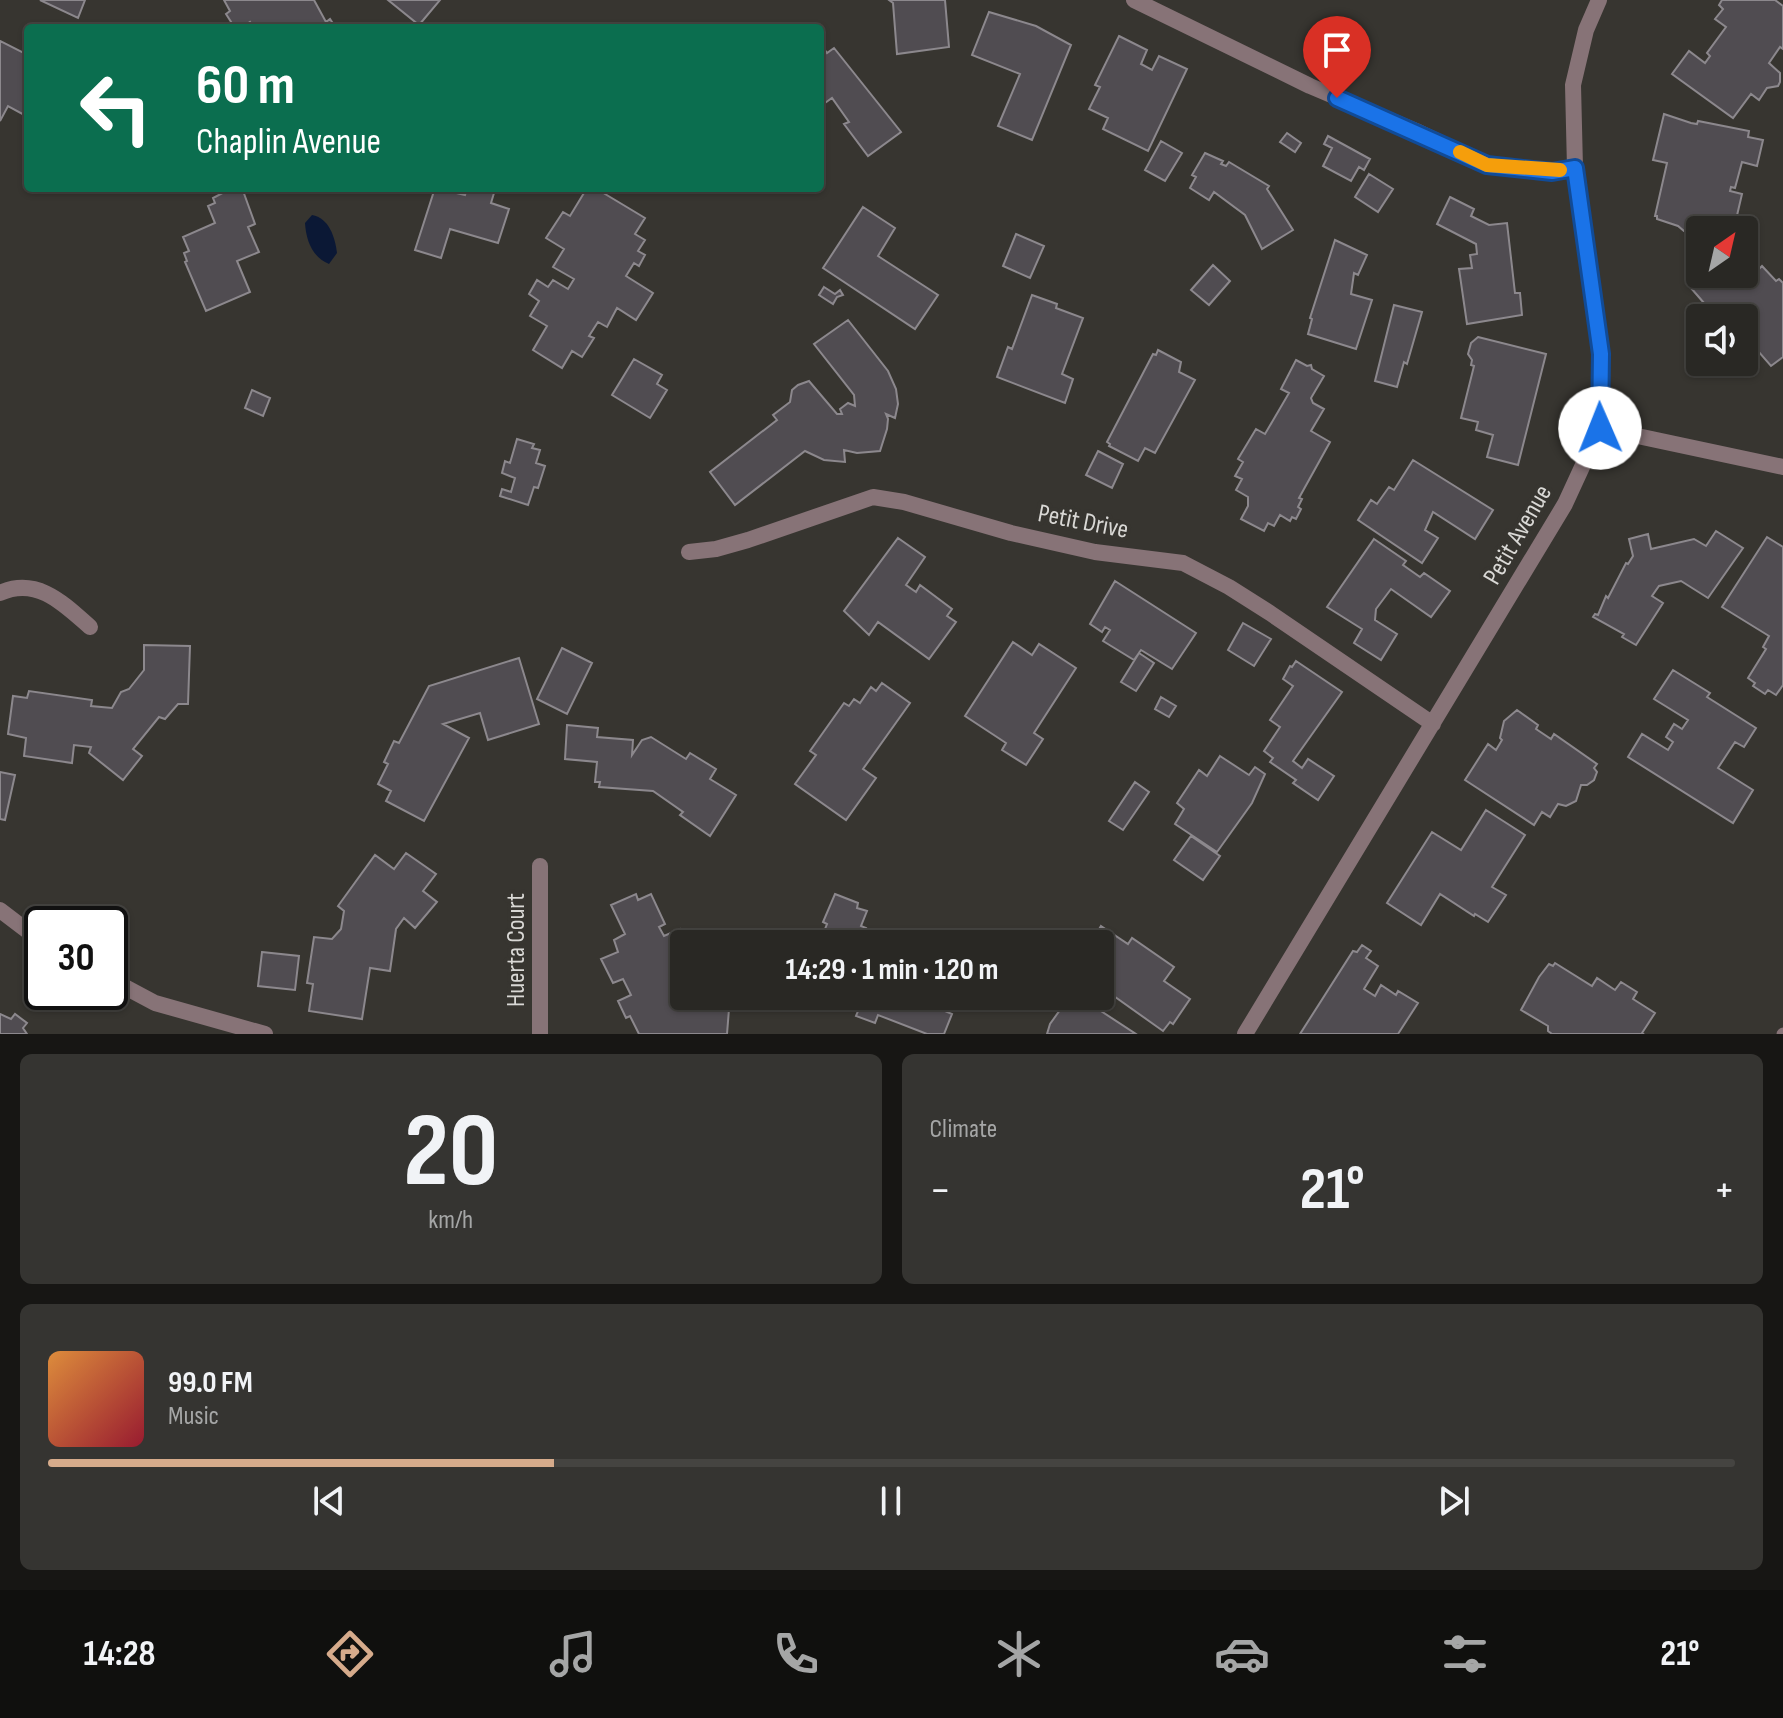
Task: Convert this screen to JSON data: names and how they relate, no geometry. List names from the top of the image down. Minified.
{"streets":{"street":["Petit Drive","Petit Avenue","Huerta Court"]},"crossings":[["Petit Drive","Petit Avenue"]],"north":"top right","page":{"turn":["60 m","Chaplin Avenue"],"limit":"30","trip":"14:29 · 1 min · 120 m","tile":[["20","km/h"],"Climate"],"heat":["−","21°","+"],"song":["99.0 FM","Music"],"tabs":["14:28","21°"]}}
